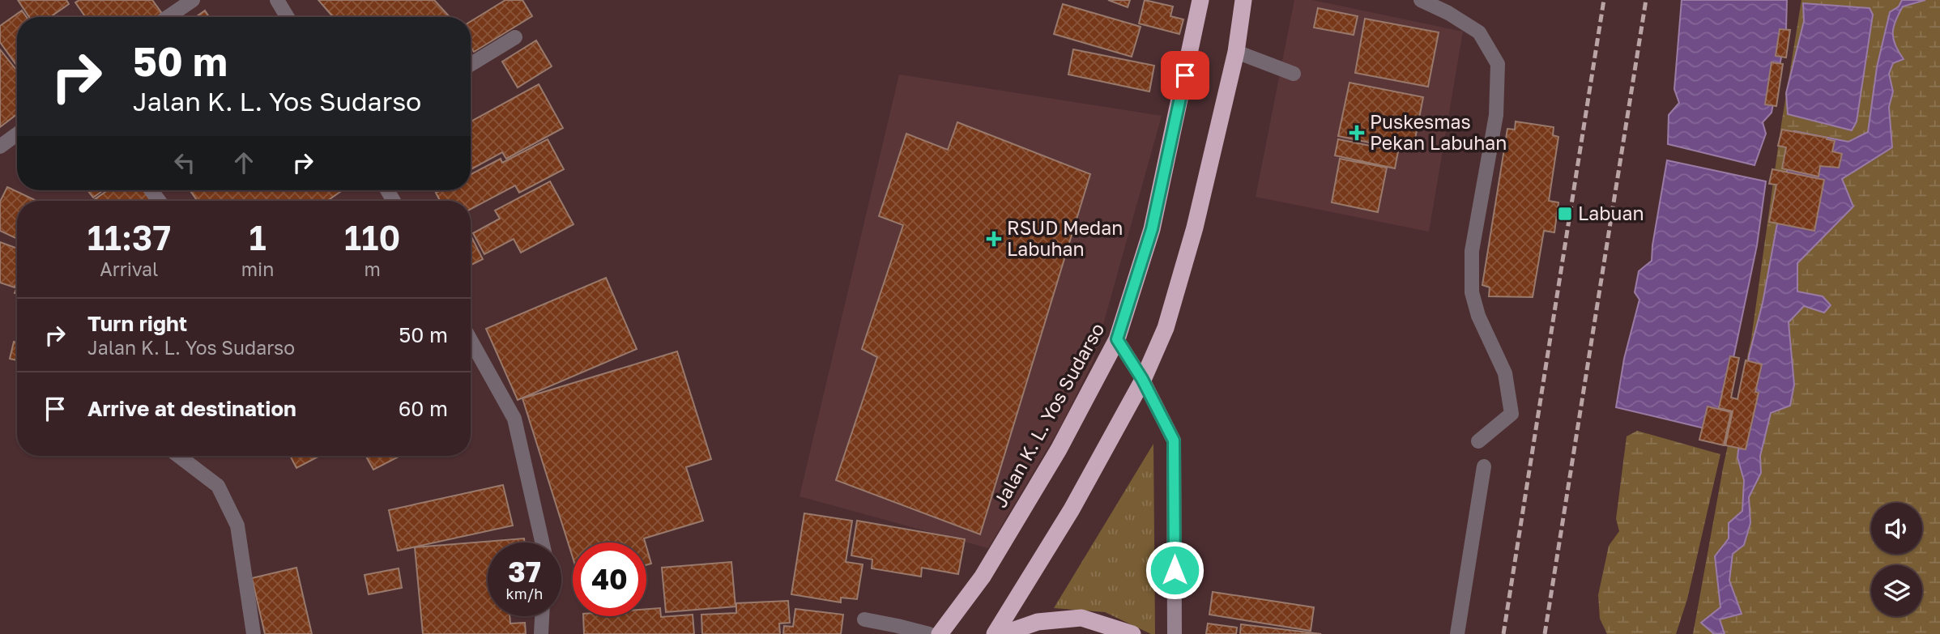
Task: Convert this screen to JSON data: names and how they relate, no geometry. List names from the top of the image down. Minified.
{"streets":{"highway":["Jalan K. L. Yos Sudarso"]},"places":{"health":["Puskesmas Pekan Labuhan","RSUD Medan Labuhan"],"transit":["Labuan"]},"page":{"turn":["50 m","Jalan K. L. Yos Sudarso"],"eta":["11:37","Arrival","1","min","110","m"],"list":[{"name":"Turn right","note":"Jalan K. L. Yos Sudarso","value":"50 m"},{"name":"Arrive at destination","value":"60 m"}],"speed":"37 km/h","limit":"40"}}
